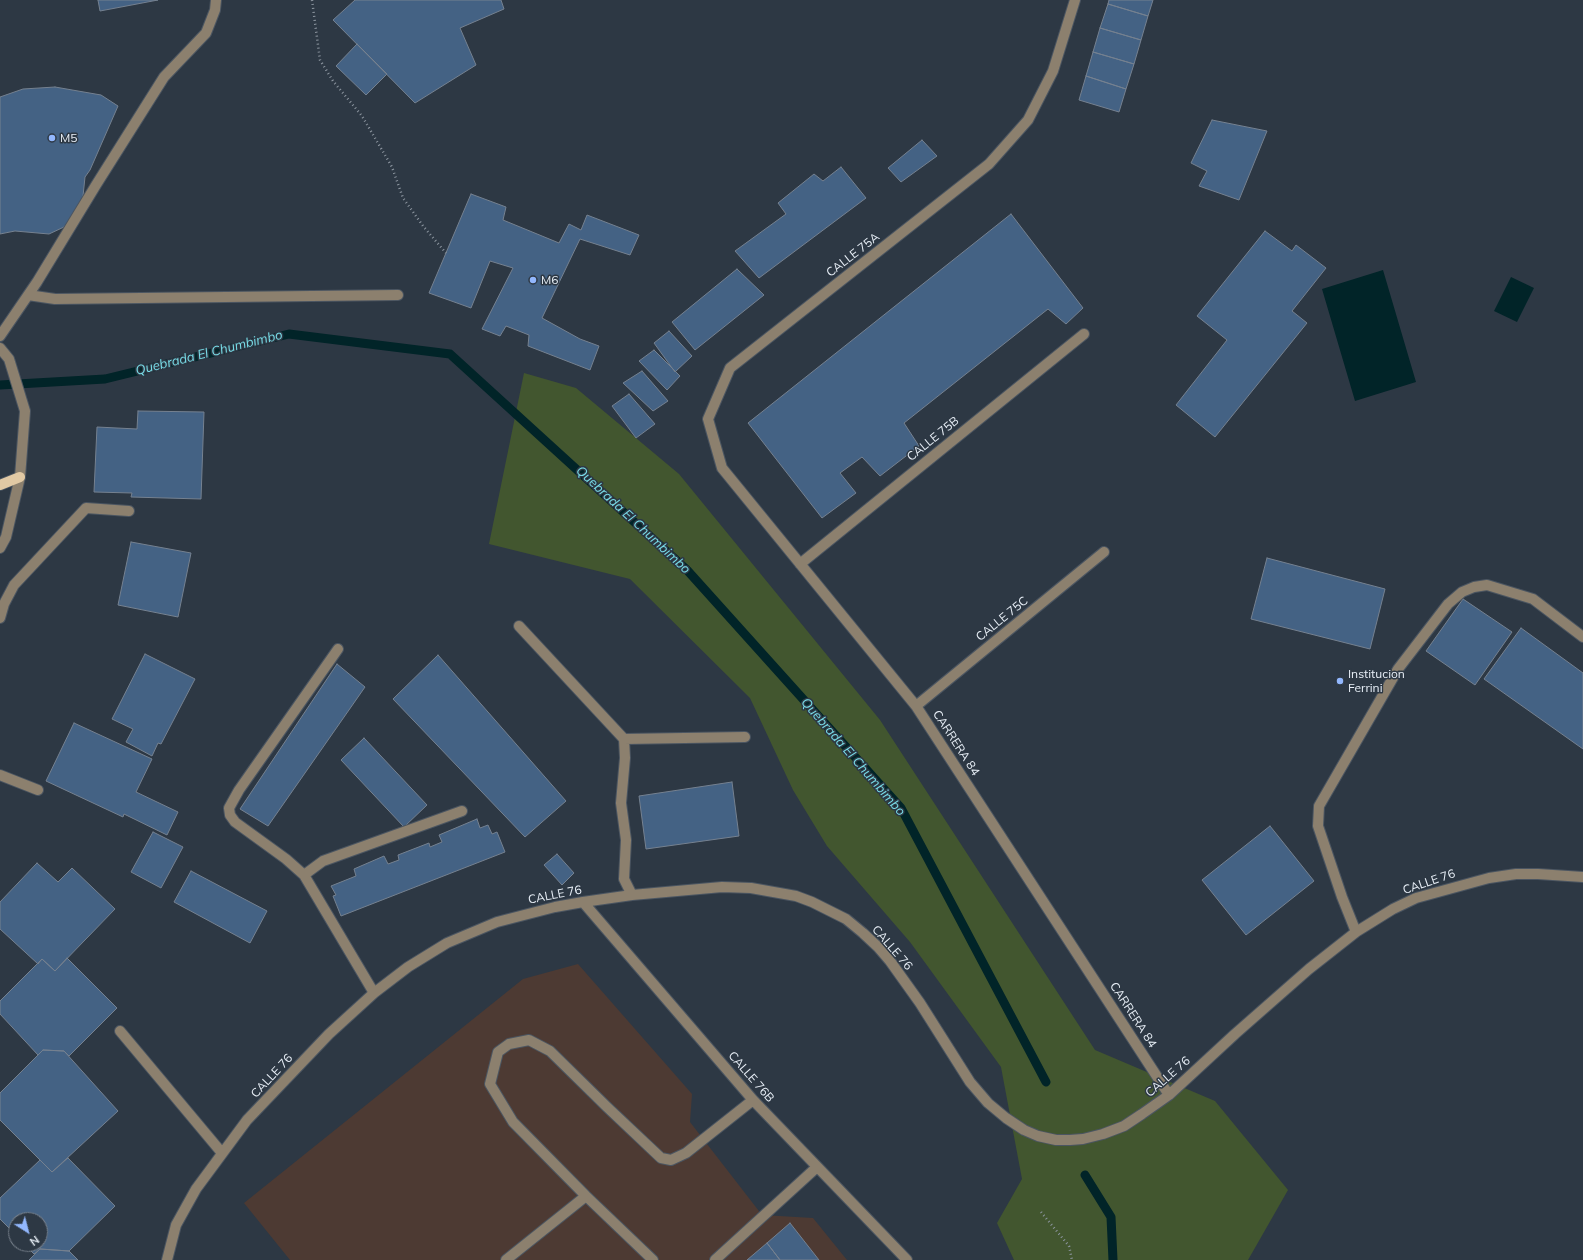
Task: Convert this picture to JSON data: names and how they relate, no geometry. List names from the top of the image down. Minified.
{"streets":{"street":["CALLE 75A","CALLE 75B","CALLE 75C","CARRERA 84","CALLE 76","CALLE 76B"]},"crossings":[["CALLE 75A","CARRERA 84"],["CALLE 75B","CARRERA 84"],["CALLE 75C","CARRERA 84"],["CARRERA 84","CALLE 76"],["CALLE 76","CALLE 76B"]],"water":["Quebrada El Chumbimbo"],"places":["M5","M6","Institucion Ferrini"],"north":"bottom right"}
